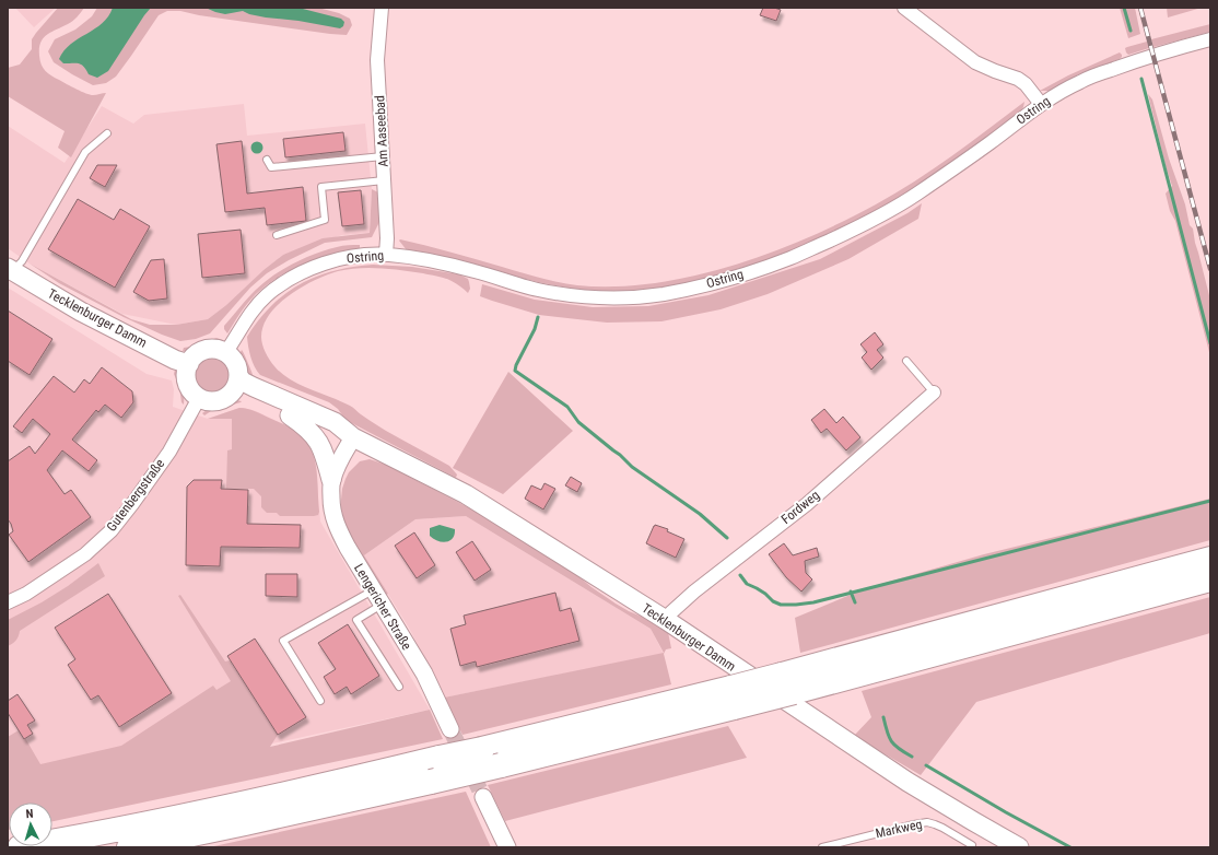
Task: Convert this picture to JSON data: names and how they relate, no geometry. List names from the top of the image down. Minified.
{"streets":{"main road":["Tecklenburger Damm","Lengericher Straße"],"street":["Ostring","Am Aaseebad","Gutenbergstraße","Fordweg"],"lane":["Markweg"]},"crossings":[["Ostring","Am Aaseebad"],["Ostring","Tecklenburger Damm"],["Ostring","Gutenbergstraße"],["Tecklenburger Damm","Gutenbergstraße"],["Tecklenburger Damm","Fordweg"],["Tecklenburger Damm","Lengericher Straße"]],"north":"top"}
